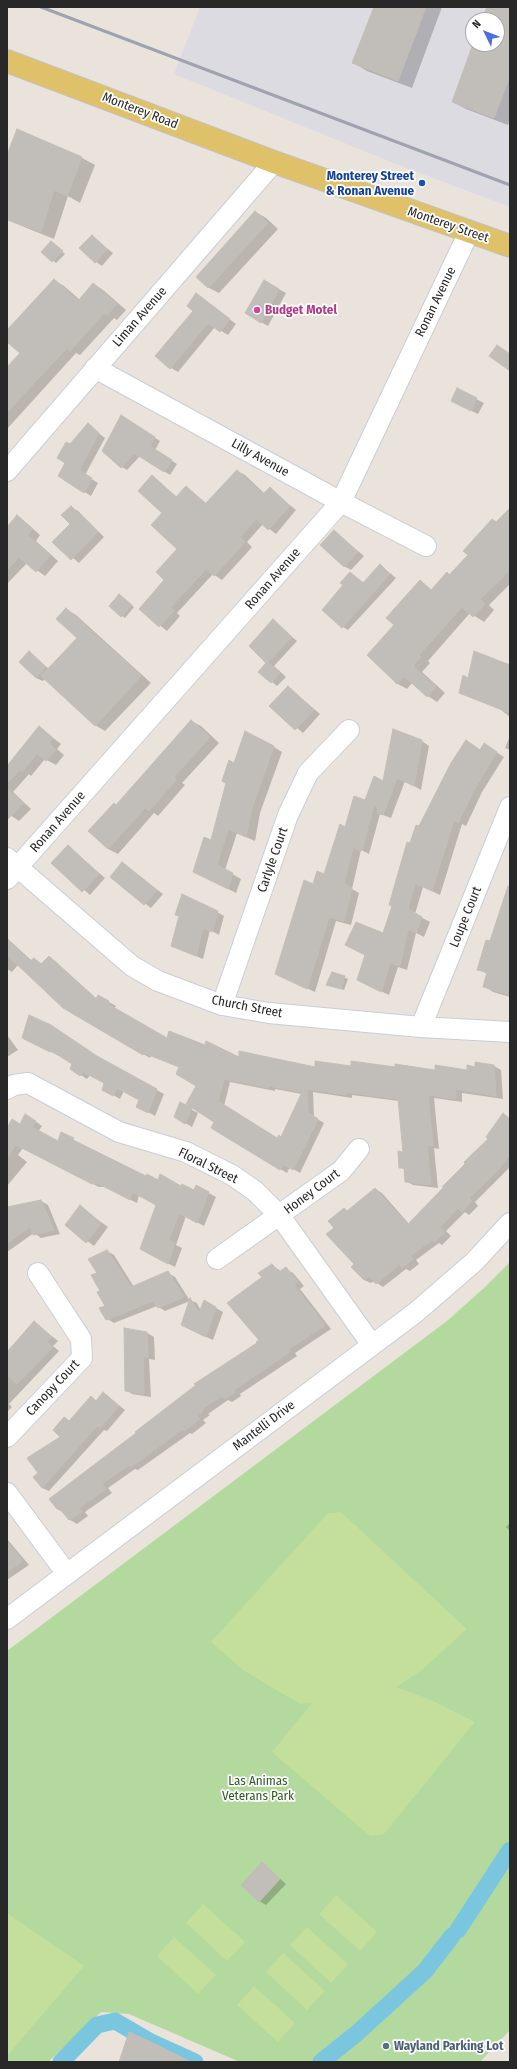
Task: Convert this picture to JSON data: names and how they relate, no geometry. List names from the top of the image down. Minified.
{"streets":{"main road":["Monterey Road","Monterey Street"],"street":["Ronan Avenue","Liman Avenue","Lilly Avenue","Carlyle Court","Loupe Court","Church Street","Floral Street","Honey Court","Canopy Court","Mantelli Drive"]},"crossings":[["Monterey Road","Monterey Street"],["Monterey Road","Liman Avenue"],["Monterey Street","Ronan Avenue"],["Monterey Street","Liman Avenue"],["Ronan Avenue","Lilly Avenue"],["Ronan Avenue","Church Street"],["Liman Avenue","Lilly Avenue"],["Carlyle Court","Church Street"],["Loupe Court","Church Street"],["Floral Street","Honey Court"],["Floral Street","Mantelli Drive"]],"parks":["Las Animas Veterans Park"],"places":["Monterey Street & Ronan Avenue","Budget Motel","Wayland Parking Lot"],"north":"top left"}
